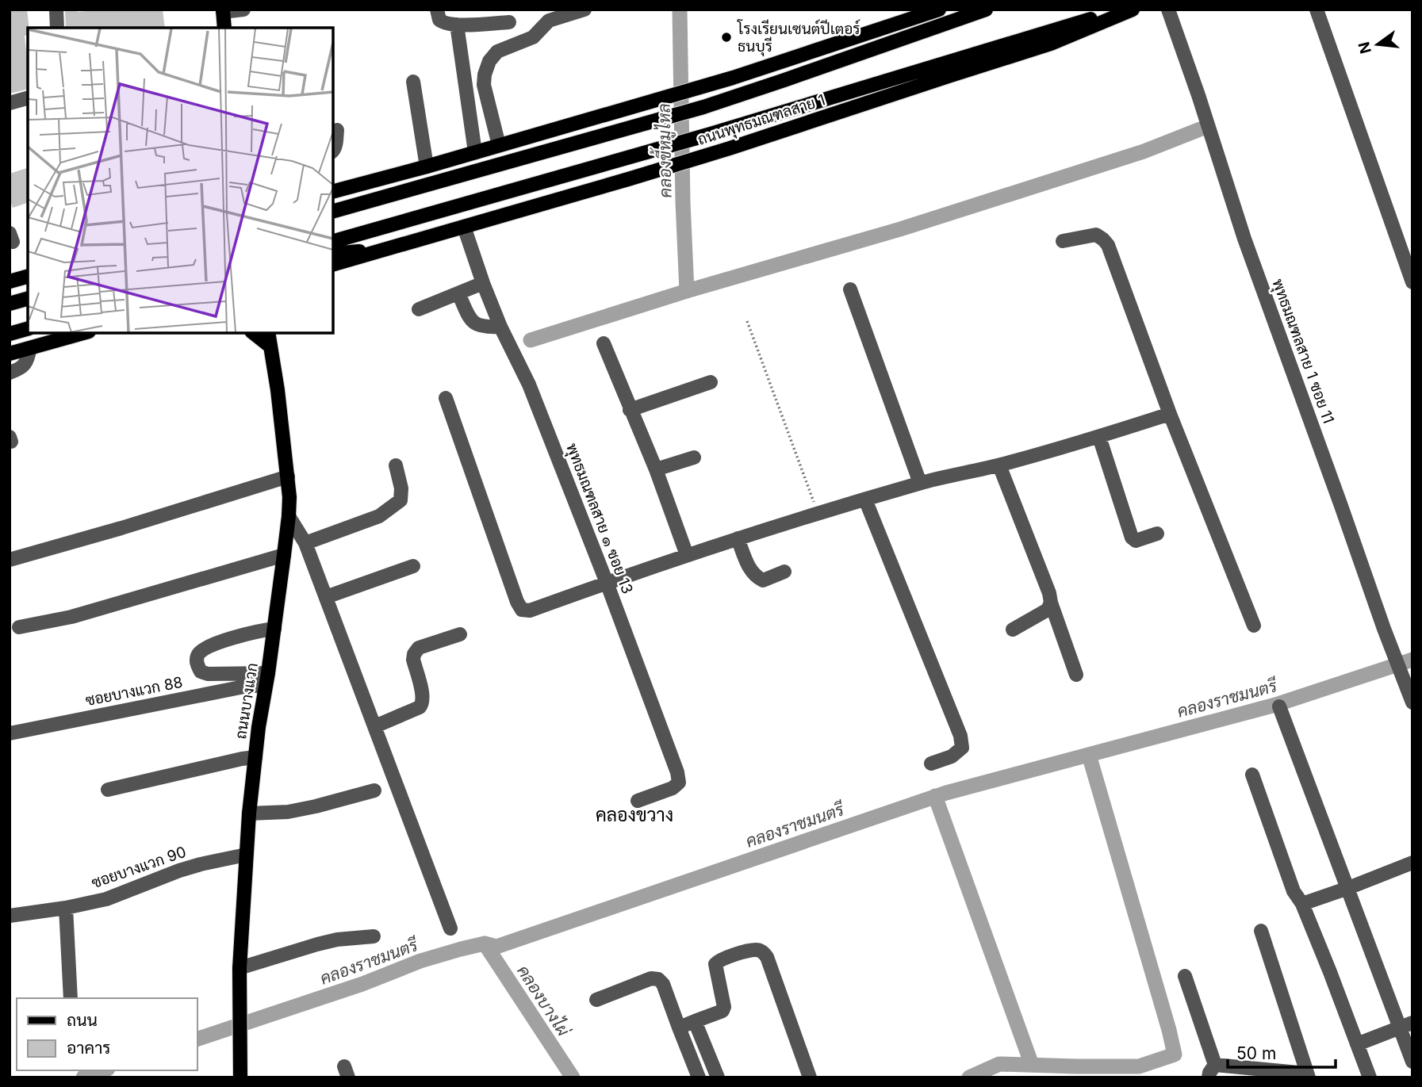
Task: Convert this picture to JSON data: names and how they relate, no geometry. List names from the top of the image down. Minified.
{"streets":{"main road":["ถนนพุทธมณฑลสาย 1","ถนนบางแวก"],"street":["พุทธมณฑลสาย 1 ซอย 11","พุทธมณฑลสาย ๑ ซอย 13","ซอยบางแวก 88","ซอยบางแวก 90"]},"crossings":[["ถนนพุทธมณฑลสาย 1","พุทธมณฑลสาย ๑ ซอย 13"],["ซอยบางแวก 88","ถนนบางแวก"],["ถนนบางแวก","ซอยบางแวก 90"]],"districts":["คลองขวาง"],"water":["คลองขี้หมูไหล","คลองราชมนตรี","คลองบางไผ่"],"places":["โรงเรียนเซนต์ปีเตอร์ ธนบุรี"],"legend":["ถนน","อาคาร"],"scale_bar":"50 m","north":"left"}
